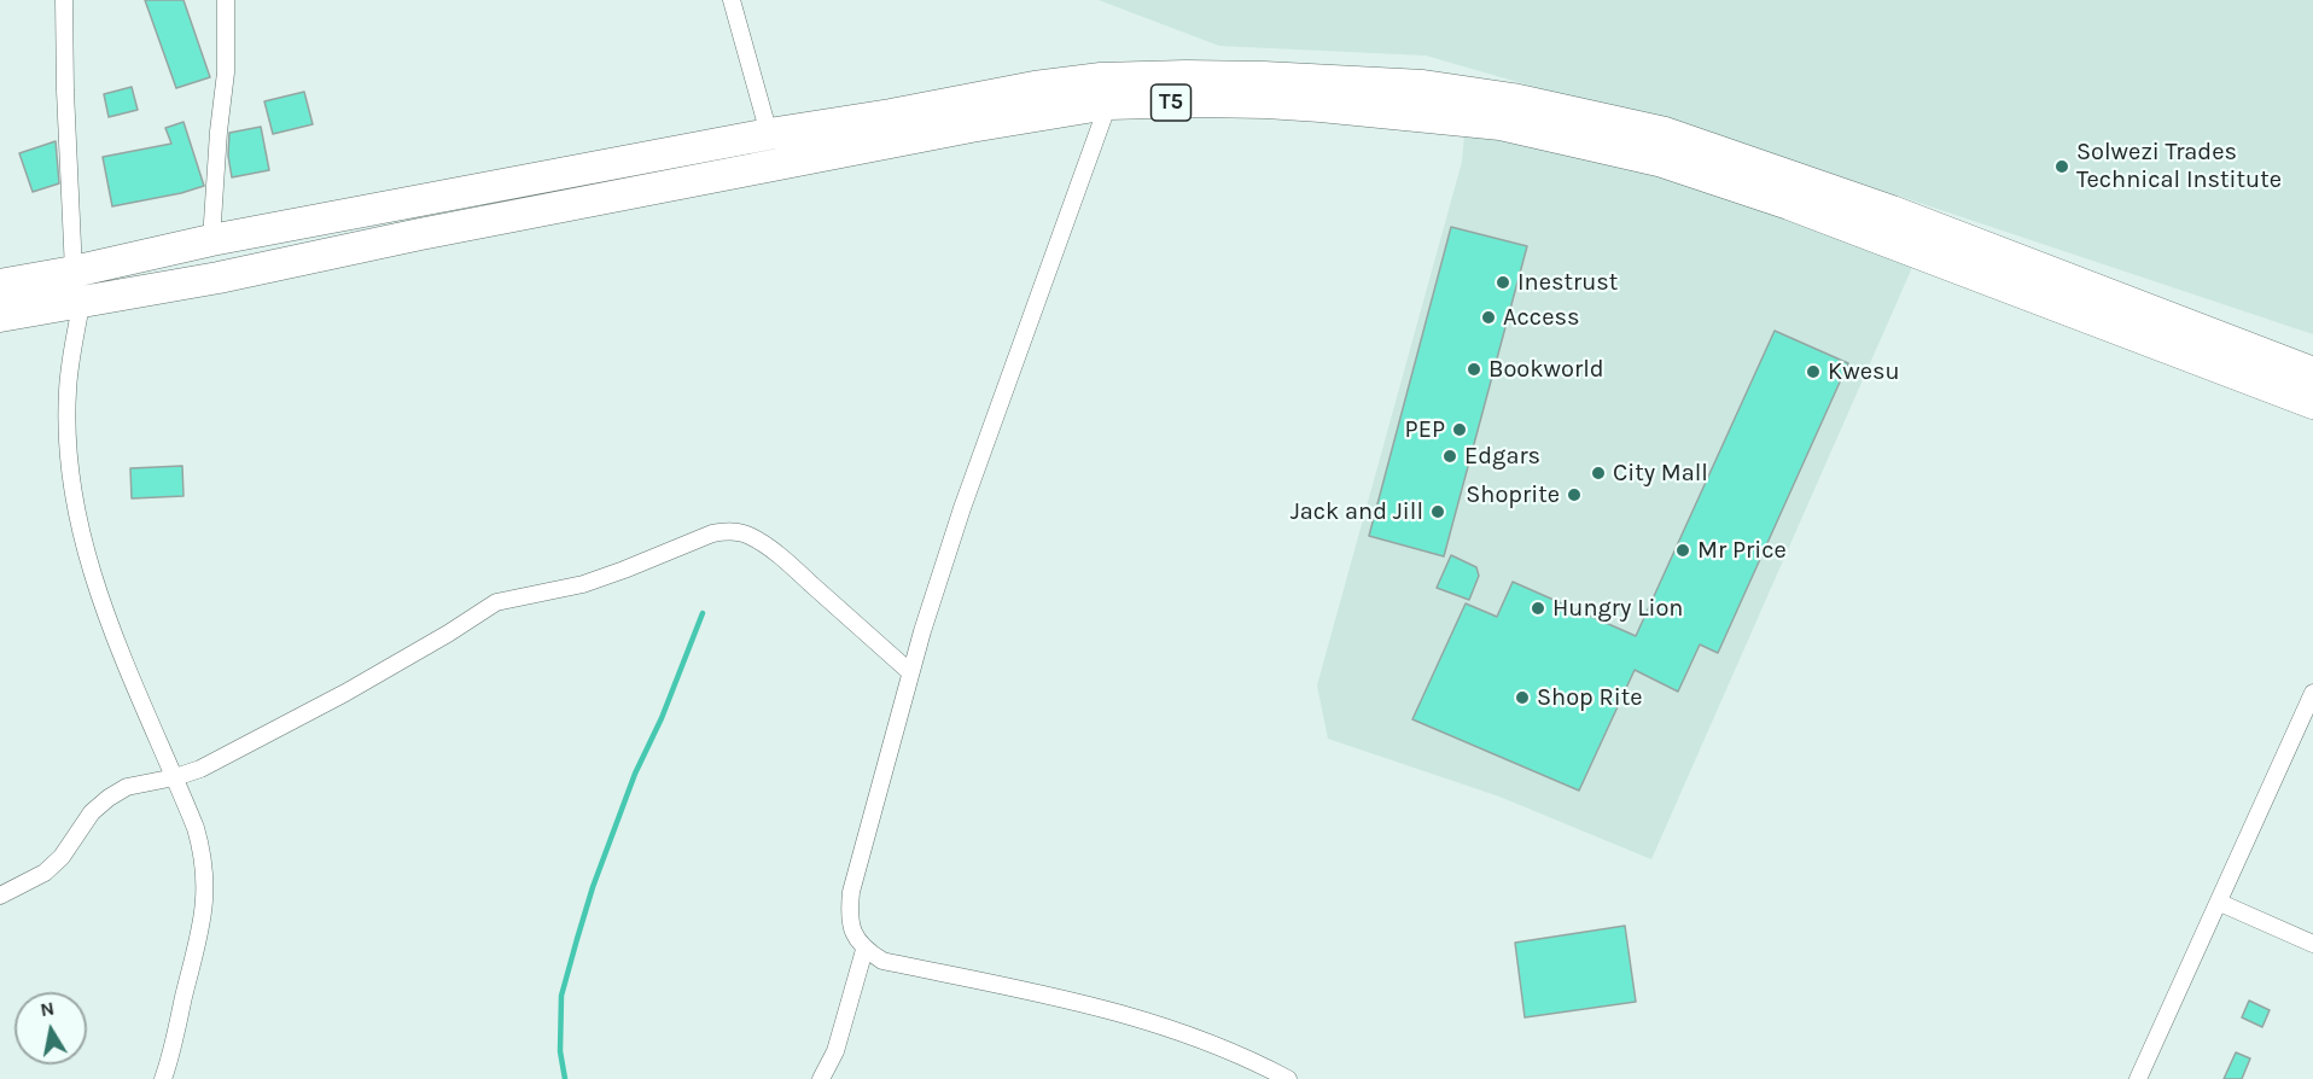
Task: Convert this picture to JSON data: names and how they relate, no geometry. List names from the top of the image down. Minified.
{"streets":{"highway":["T5"]},"places":["Solwezi Trades Technical Institute","Inestrust","Access","Bookworld","Kwesu","PEP","Edgars","City Mall","Shoprite","Jack and Jill","Mr Price","Hungry Lion","Shop Rite"],"north":"top"}
